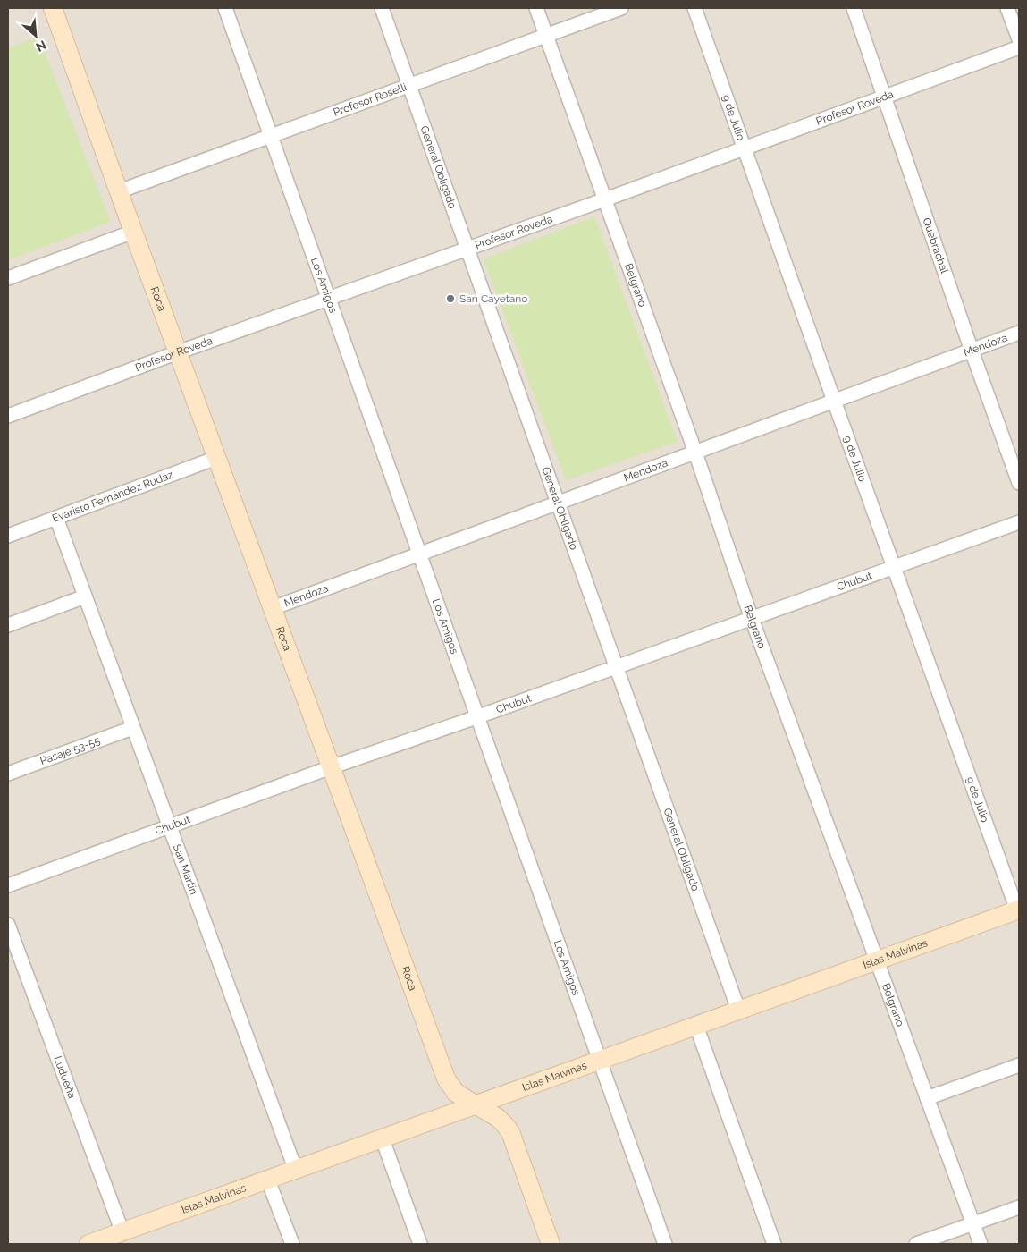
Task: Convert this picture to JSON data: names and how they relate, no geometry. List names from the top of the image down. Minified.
{"streets":{"street":["Profesor Roselli","Profesor Roveda","9 de Julio","General Obligado","Quebrachal","Los Amigos","Belgrano","Roca","Mendoza","Evaristo Fernández Rudaz","Chubut","Pasaje 53-55","San Martín","Islas Malvinas","Ludueña"]},"crossings":[["Profesor Roselli","General Obligado"],["Profesor Roselli","Los Amigos"],["Profesor Roselli","Belgrano"],["Profesor Roselli","Roca"],["Profesor Roveda","9 de Julio"],["Profesor Roveda","General Obligado"],["Profesor Roveda","Quebrachal"],["Profesor Roveda","Los Amigos"],["Profesor Roveda","Belgrano"],["Profesor Roveda","Roca"],["9 de Julio","Mendoza"],["9 de Julio","Chubut"],["9 de Julio","Islas Malvinas"],["General Obligado","Mendoza"],["General Obligado","Chubut"],["General Obligado","Islas Malvinas"],["Quebrachal","Mendoza"],["Los Amigos","Mendoza"],["Los Amigos","Chubut"],["Los Amigos","Islas Malvinas"],["Belgrano","Mendoza"],["Belgrano","Chubut"],["Belgrano","Islas Malvinas"],["Roca","Mendoza"],["Roca","Evaristo Fernández Rudaz"],["Roca","Chubut"],["Roca","Islas Malvinas"],["Evaristo Fernández Rudaz","San Martín"],["Chubut","San Martín"],["Pasaje 53-55","San Martín"],["San Martín","Islas Malvinas"],["Islas Malvinas","Ludueña"]],"places":["San Cayetano"],"north":"bottom right"}
